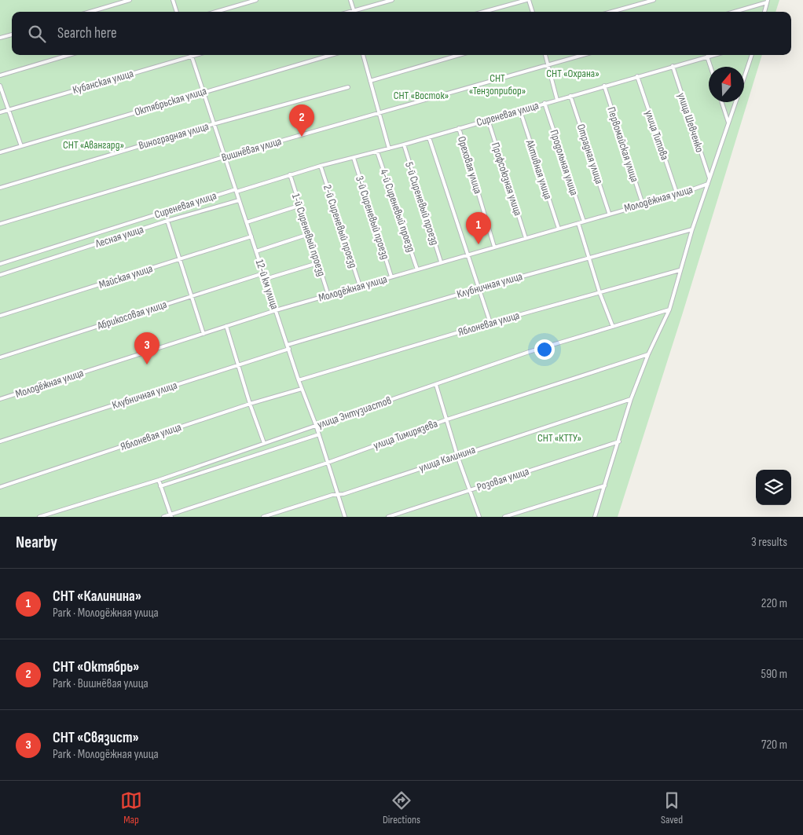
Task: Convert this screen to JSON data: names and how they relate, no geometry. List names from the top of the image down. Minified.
{"streets":{"street":["Кубанская улица","Октябрьская улица","Сиреневая улица","улица Шевченко","улица Титова","Виноградная улица","Первомайская улица","Вишнёвая улица","Отрадная улица","Продольная улица","Ореховая улица","Активная улица","Профсоюзная улица","Молодёжная улица","5-й Сиреневый проезд","4-й Сиреневый проезд","3-й Сиреневый проезд","2-й Сиреневый проезд","1-й Сиреневый проезд","Лесная улица","Майская улица","12-й км улица","Клубничная улица","Абрикосовая улица","Яблоневая улица","улица Энтузиастов","улица Тимирязева","улица Калинина","Розовая улица"]},"crossings":[["Кубанская улица","12-й км улица"],["Октябрьская улица","12-й км улица"],["Сиреневая улица","улица Шевченко"],["Сиреневая улица","улица Титова"],["Сиреневая улица","Первомайская улица"],["Сиреневая улица","Отрадная улица"],["Сиреневая улица","Продольная улица"],["Сиреневая улица","Ореховая улица"],["Сиреневая улица","Активная улица"],["Сиреневая улица","Профсоюзная улица"],["Сиреневая улица","5-й Сиреневый проезд"],["Сиреневая улица","4-й Сиреневый проезд"],["Сиреневая улица","3-й Сиреневый проезд"],["Сиреневая улица","2-й Сиреневый проезд"],["Сиреневая улица","1-й Сиреневый проезд"],["Сиреневая улица","12-й км улица"],["улица Титова","Молодёжная улица"],["Виноградная улица","12-й км улица"],["Первомайская улица","Молодёжная улица"],["Вишнёвая улица","12-й км улица"],["Отрадная улица","Молодёжная улица"],["Продольная улица","Молодёжная улица"],["Ореховая улица","Молодёжная улица"],["Активная улица","Молодёжная улица"],["Профсоюзная улица","Молодёжная улица"],["Молодёжная улица","5-й Сиреневый проезд"],["Молодёжная улица","4-й Сиреневый проезд"],["Молодёжная улица","3-й Сиреневый проезд"],["Молодёжная улица","2-й Сиреневый проезд"],["Молодёжная улица","1-й Сиреневый проезд"],["Молодёжная улица","12-й км улица"],["Лесная улица","12-й км улица"],["Майская улица","12-й км улица"],["12-й км улица","Клубничная улица"],["12-й км улица","Абрикосовая улица"],["12-й км улица","Яблоневая улица"],["12-й км улица","улица Энтузиастов"],["12-й км улица","улица Тимирязева"],["12-й км улица","улица Калинина"]],"parks":["СНТ «Охрана»","СНТ «Тензоприбор»","СНТ «Восток»","СНТ «Авангард»","СНТ «КТТУ»"],"north":"top","page":{"search":"Search here","pins":["2","1","3"],"heading":["Nearby","3 results"],"list":[{"mark":"1","name":"СНТ «Калинина»","note":"Park · Молодёжная улица","value":"220 m"},{"mark":"2","name":"СНТ «Октябрь»","note":"Park · Вишнёвая улица","value":"590 m"},{"mark":"3","name":"СНТ «Связист»","note":"Park · Молодёжная улица","value":"720 m"}],"nav":["Map","Directions","Saved"]}}
